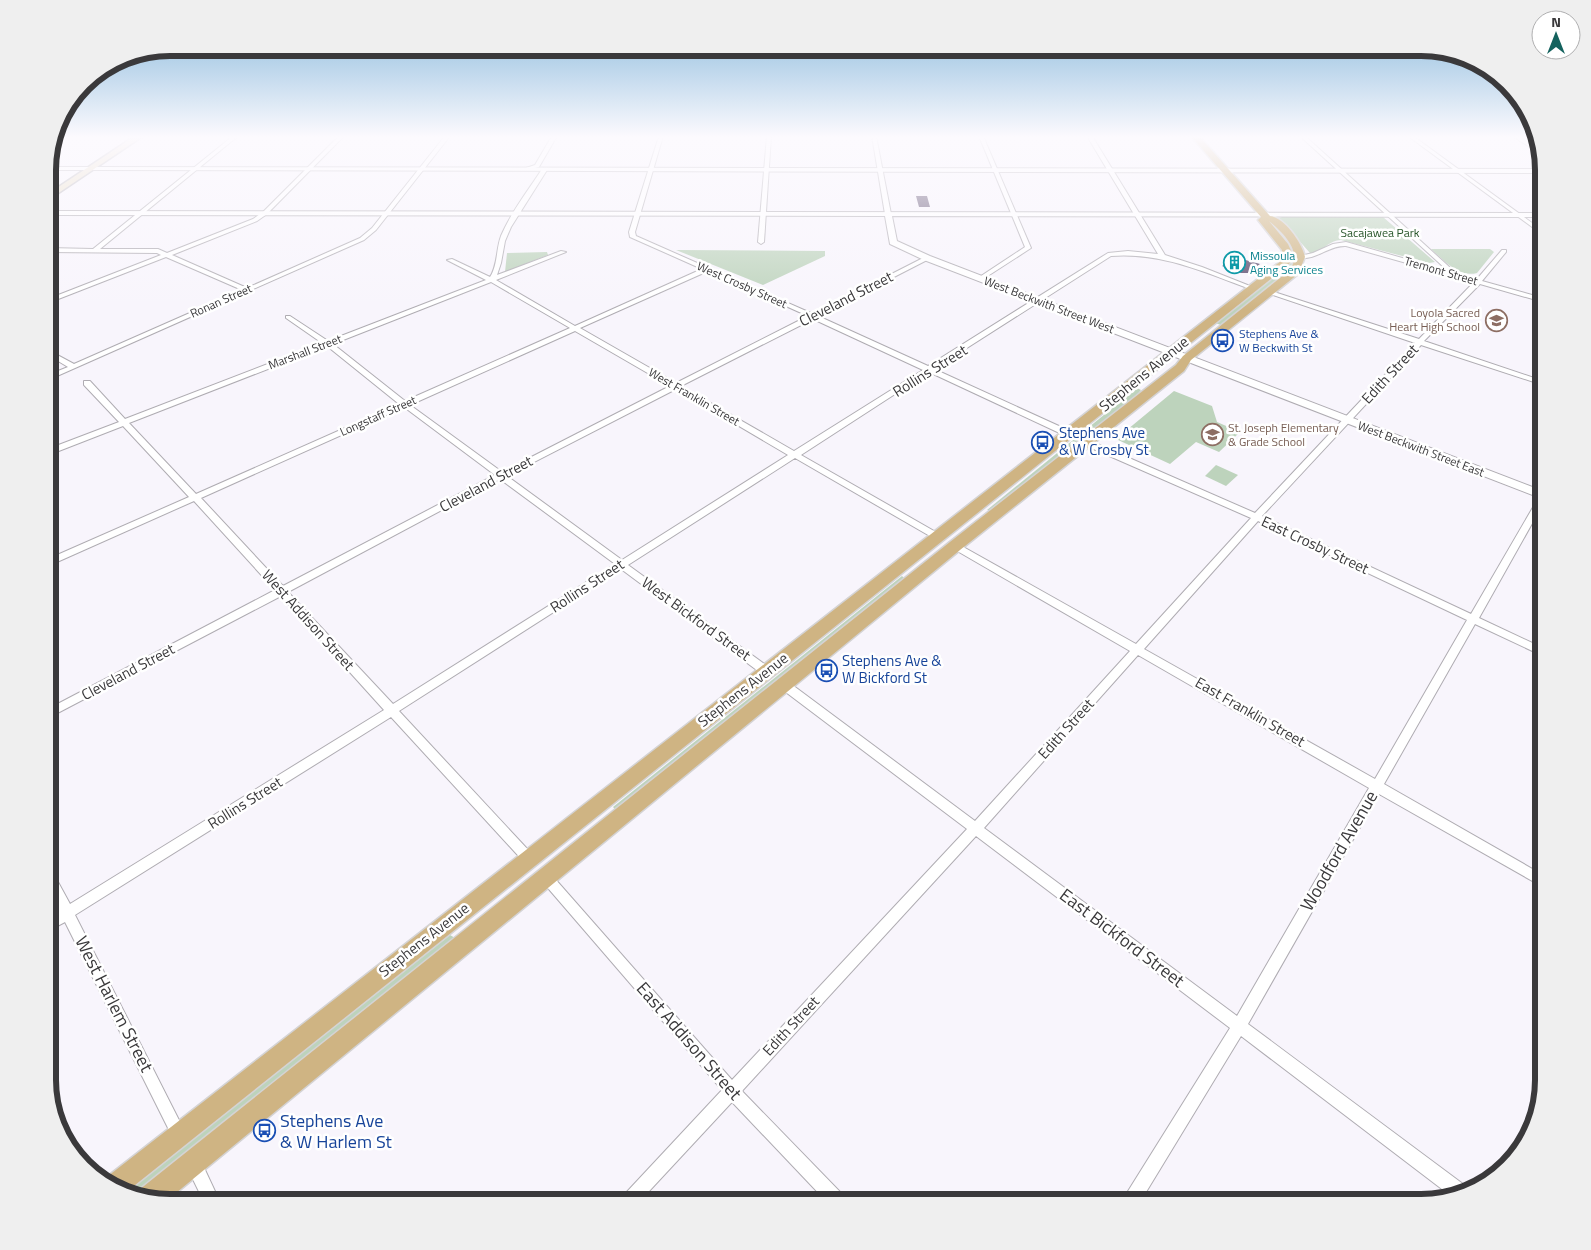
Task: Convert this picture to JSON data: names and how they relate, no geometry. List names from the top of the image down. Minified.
{"streets":{"main road":["Stephens Avenue"],"street":["Tremont Street","West Crosby Street","Cleveland Street","Ronan Street","West Beckwith Street West","Marshall Street","Rollins Street","Edith Street","West Franklin Street","Longstaff Street","West Beckwith Street East","East Crosby Street","West Bickford Street","West Addison Street","East Franklin Street","Woodford Avenue","East Bickford Street","West Harlem Street","East Addison Street"]},"crossings":[["Tremont Street","Stephens Avenue"],["Tremont Street","Edith Street"],["West Crosby Street","Cleveland Street"],["West Crosby Street","Rollins Street"],["West Crosby Street","Stephens Avenue"],["West Crosby Street","Longstaff Street"],["Cleveland Street","West Beckwith Street West"],["Cleveland Street","West Franklin Street"],["Cleveland Street","West Bickford Street"],["Cleveland Street","West Addison Street"],["West Beckwith Street West","Rollins Street"],["West Beckwith Street West","Stephens Avenue"],["West Beckwith Street West","West Beckwith Street East"],["Marshall Street","West Franklin Street"],["Marshall Street","West Bickford Street"],["Marshall Street","West Addison Street"],["Rollins Street","West Franklin Street"],["Rollins Street","West Bickford Street"],["Rollins Street","West Addison Street"],["Rollins Street","West Harlem Street"],["Stephens Avenue","West Franklin Street"],["Stephens Avenue","West Beckwith Street East"],["Stephens Avenue","East Crosby Street"],["Stephens Avenue","West Bickford Street"],["Stephens Avenue","West Addison Street"],["Stephens Avenue","East Franklin Street"],["Stephens Avenue","East Bickford Street"],["Stephens Avenue","West Harlem Street"],["Stephens Avenue","East Addison Street"],["Edith Street","West Beckwith Street East"],["Edith Street","East Crosby Street"],["Edith Street","East Franklin Street"],["Edith Street","East Bickford Street"],["Edith Street","East Addison Street"],["West Franklin Street","Longstaff Street"],["Longstaff Street","West Bickford Street"],["Longstaff Street","West Addison Street"],["East Crosby Street","Woodford Avenue"],["East Franklin Street","Woodford Avenue"],["Woodford Avenue","East Bickford Street"]],"parks":["Sacajawea Park"],"places":{"building":["Missoula Aging Services"],"school or university":["Loyola Sacred Heart High School","St. Joseph Elementary & Grade School"],"bus stop":["Stephens Ave & W Beckwith St","Stephens Ave & W Crosby St","Stephens Ave & W Bickford St","Stephens Ave & W Harlem St"]},"north":"top"}
